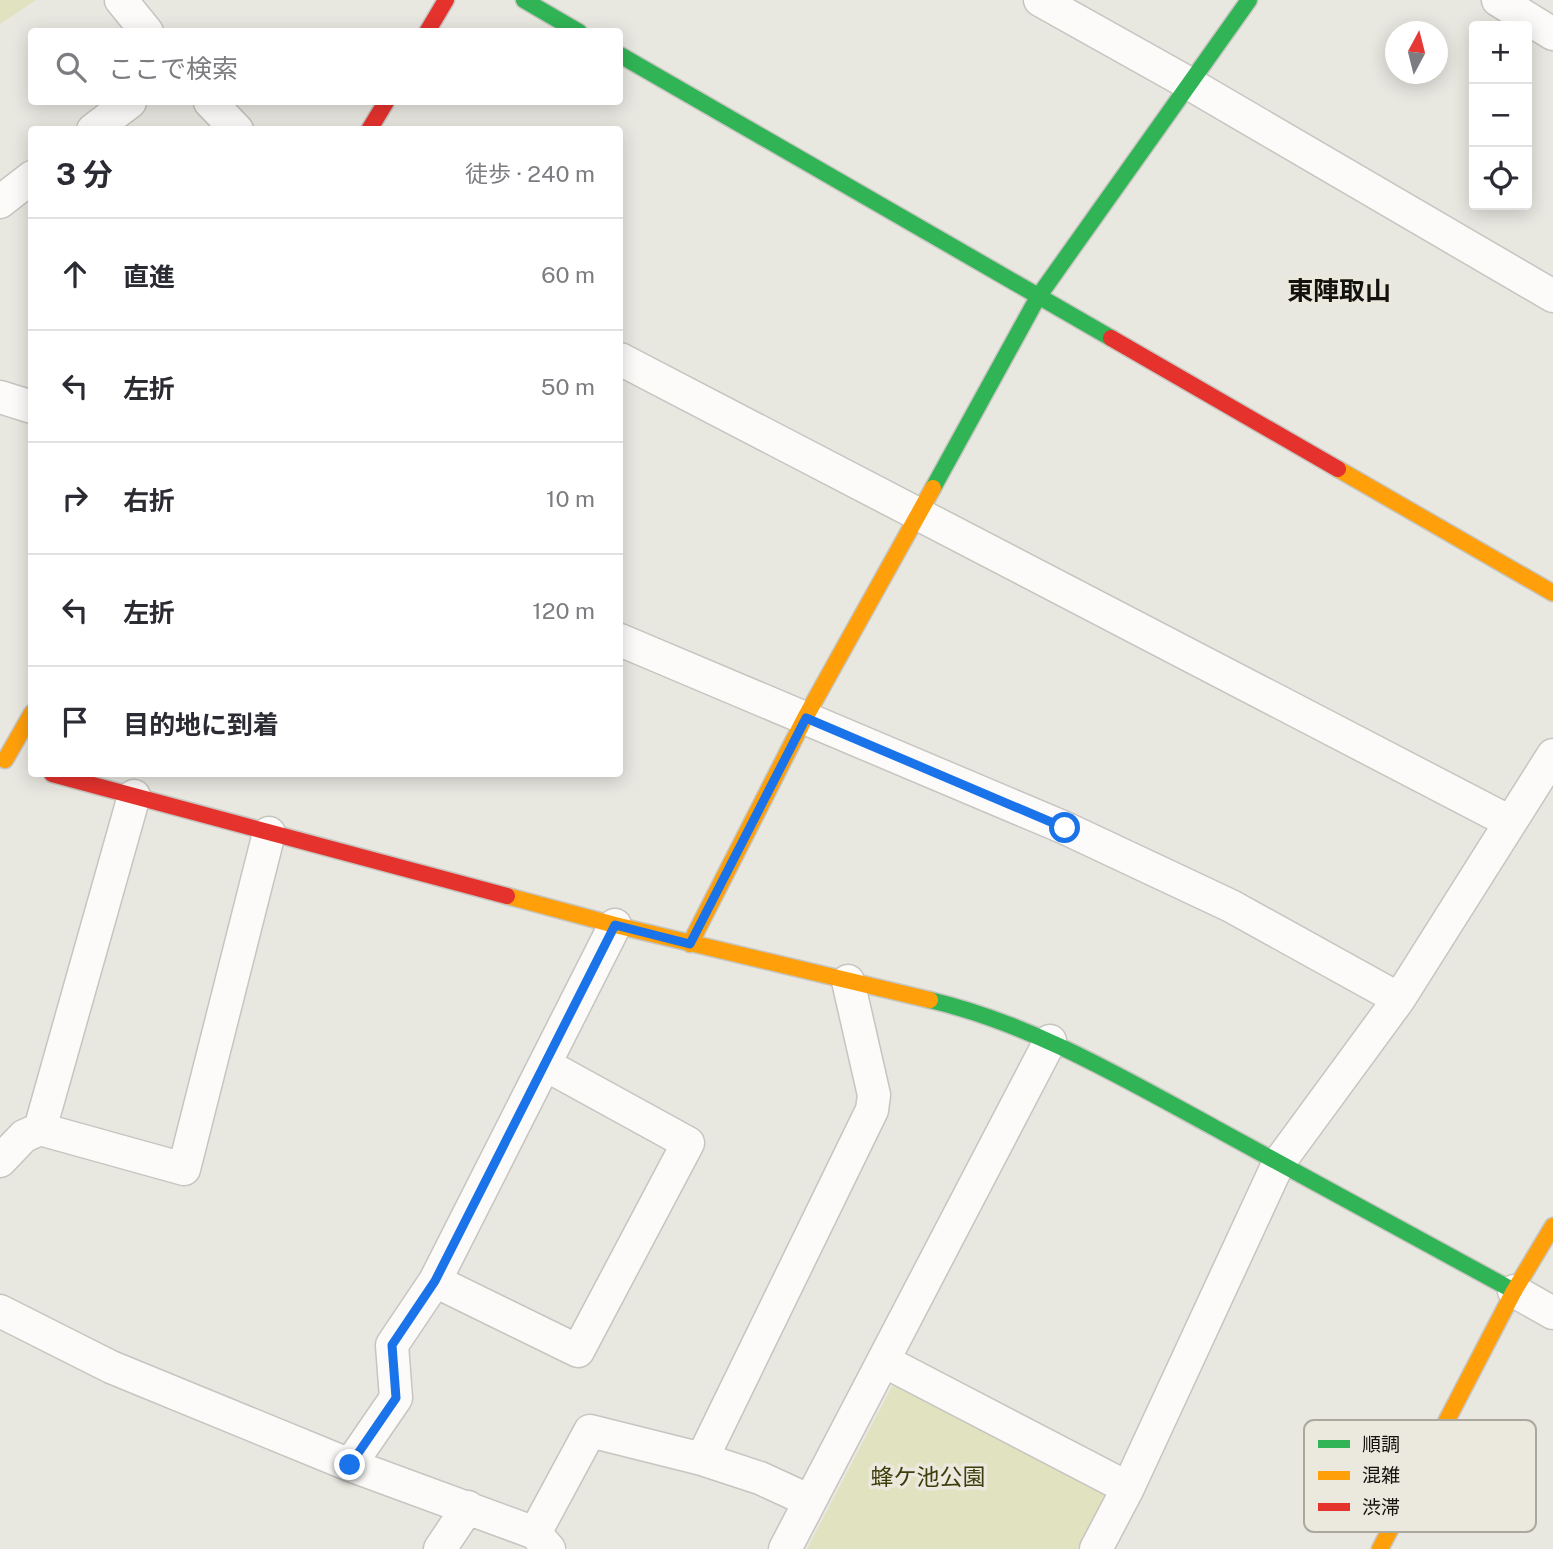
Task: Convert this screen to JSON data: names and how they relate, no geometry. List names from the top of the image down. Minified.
{"districts":["東陣取山"],"parks":["蜂ケ池公園"],"legend":["順調","混雑","渋滞"],"north":"top","page":{"map_buttons":["+","−"],"search":"ここで検索","heading":["3 分","徒歩 · 240 m"],"list":[["直進","60 m"],["左折","50 m"],["右折","10 m"],["左折","120 m"],"目的地に到着"]}}
